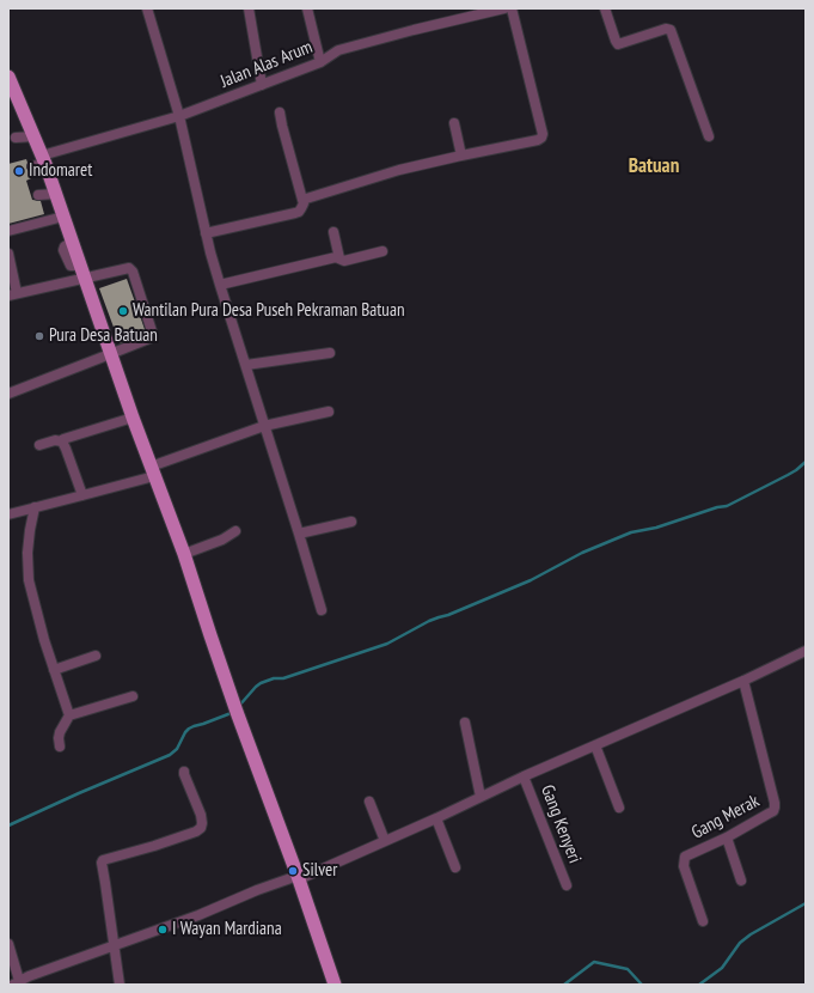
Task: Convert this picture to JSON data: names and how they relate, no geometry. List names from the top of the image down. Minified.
{"streets":{"street":["Jalan Alas Arum","Gang Merak","Gang Kenyeri"]},"districts":["Batuan"],"places":["Indomaret","Wantilan Pura Desa Puseh Pekraman Batuan","Pura Desa Batuan","Silver","I Wayan Mardiana"]}
